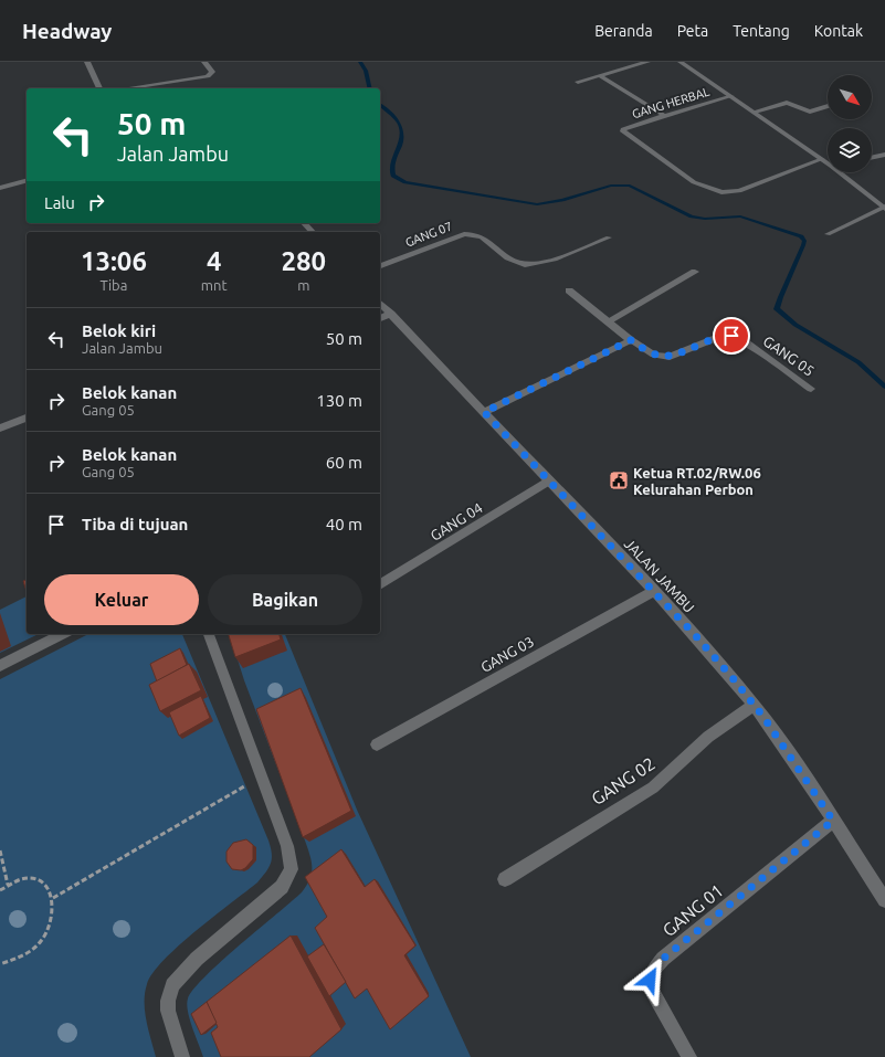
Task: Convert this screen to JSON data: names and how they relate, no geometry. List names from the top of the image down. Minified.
{"streets":{"street":["GANG HERBAL","GANG 07","GANG 05","GANG 04","JALAN JAMBU","GANG 03","GANG 02","GANG 01"]},"crossings":[["GANG 04","JALAN JAMBU"],["JALAN JAMBU","GANG 03"],["JALAN JAMBU","GANG 02"],["JALAN JAMBU","GANG 01"]],"places":{"public building":["Ketua RT.02/RW.06 Kelurahan Perbon"]},"north":"bottom right","page":{"header":"Headway","nav":["Beranda","Peta","Tentang","Kontak"],"turn":["50 m","Jalan Jambu"],"then":"Lalu","eta":["13:06","Tiba","4","mnt","280","m"],"list":[{"name":"Belok kiri","note":"Jalan Jambu","value":"50 m"},{"name":"Belok kanan","note":"Gang 05","value":"130 m"},{"name":"Belok kanan","note":"Gang 05","value":"60 m"},{"name":"Tiba di tujuan","value":"40 m"}],"buttons":["Keluar","Bagikan"]}}
